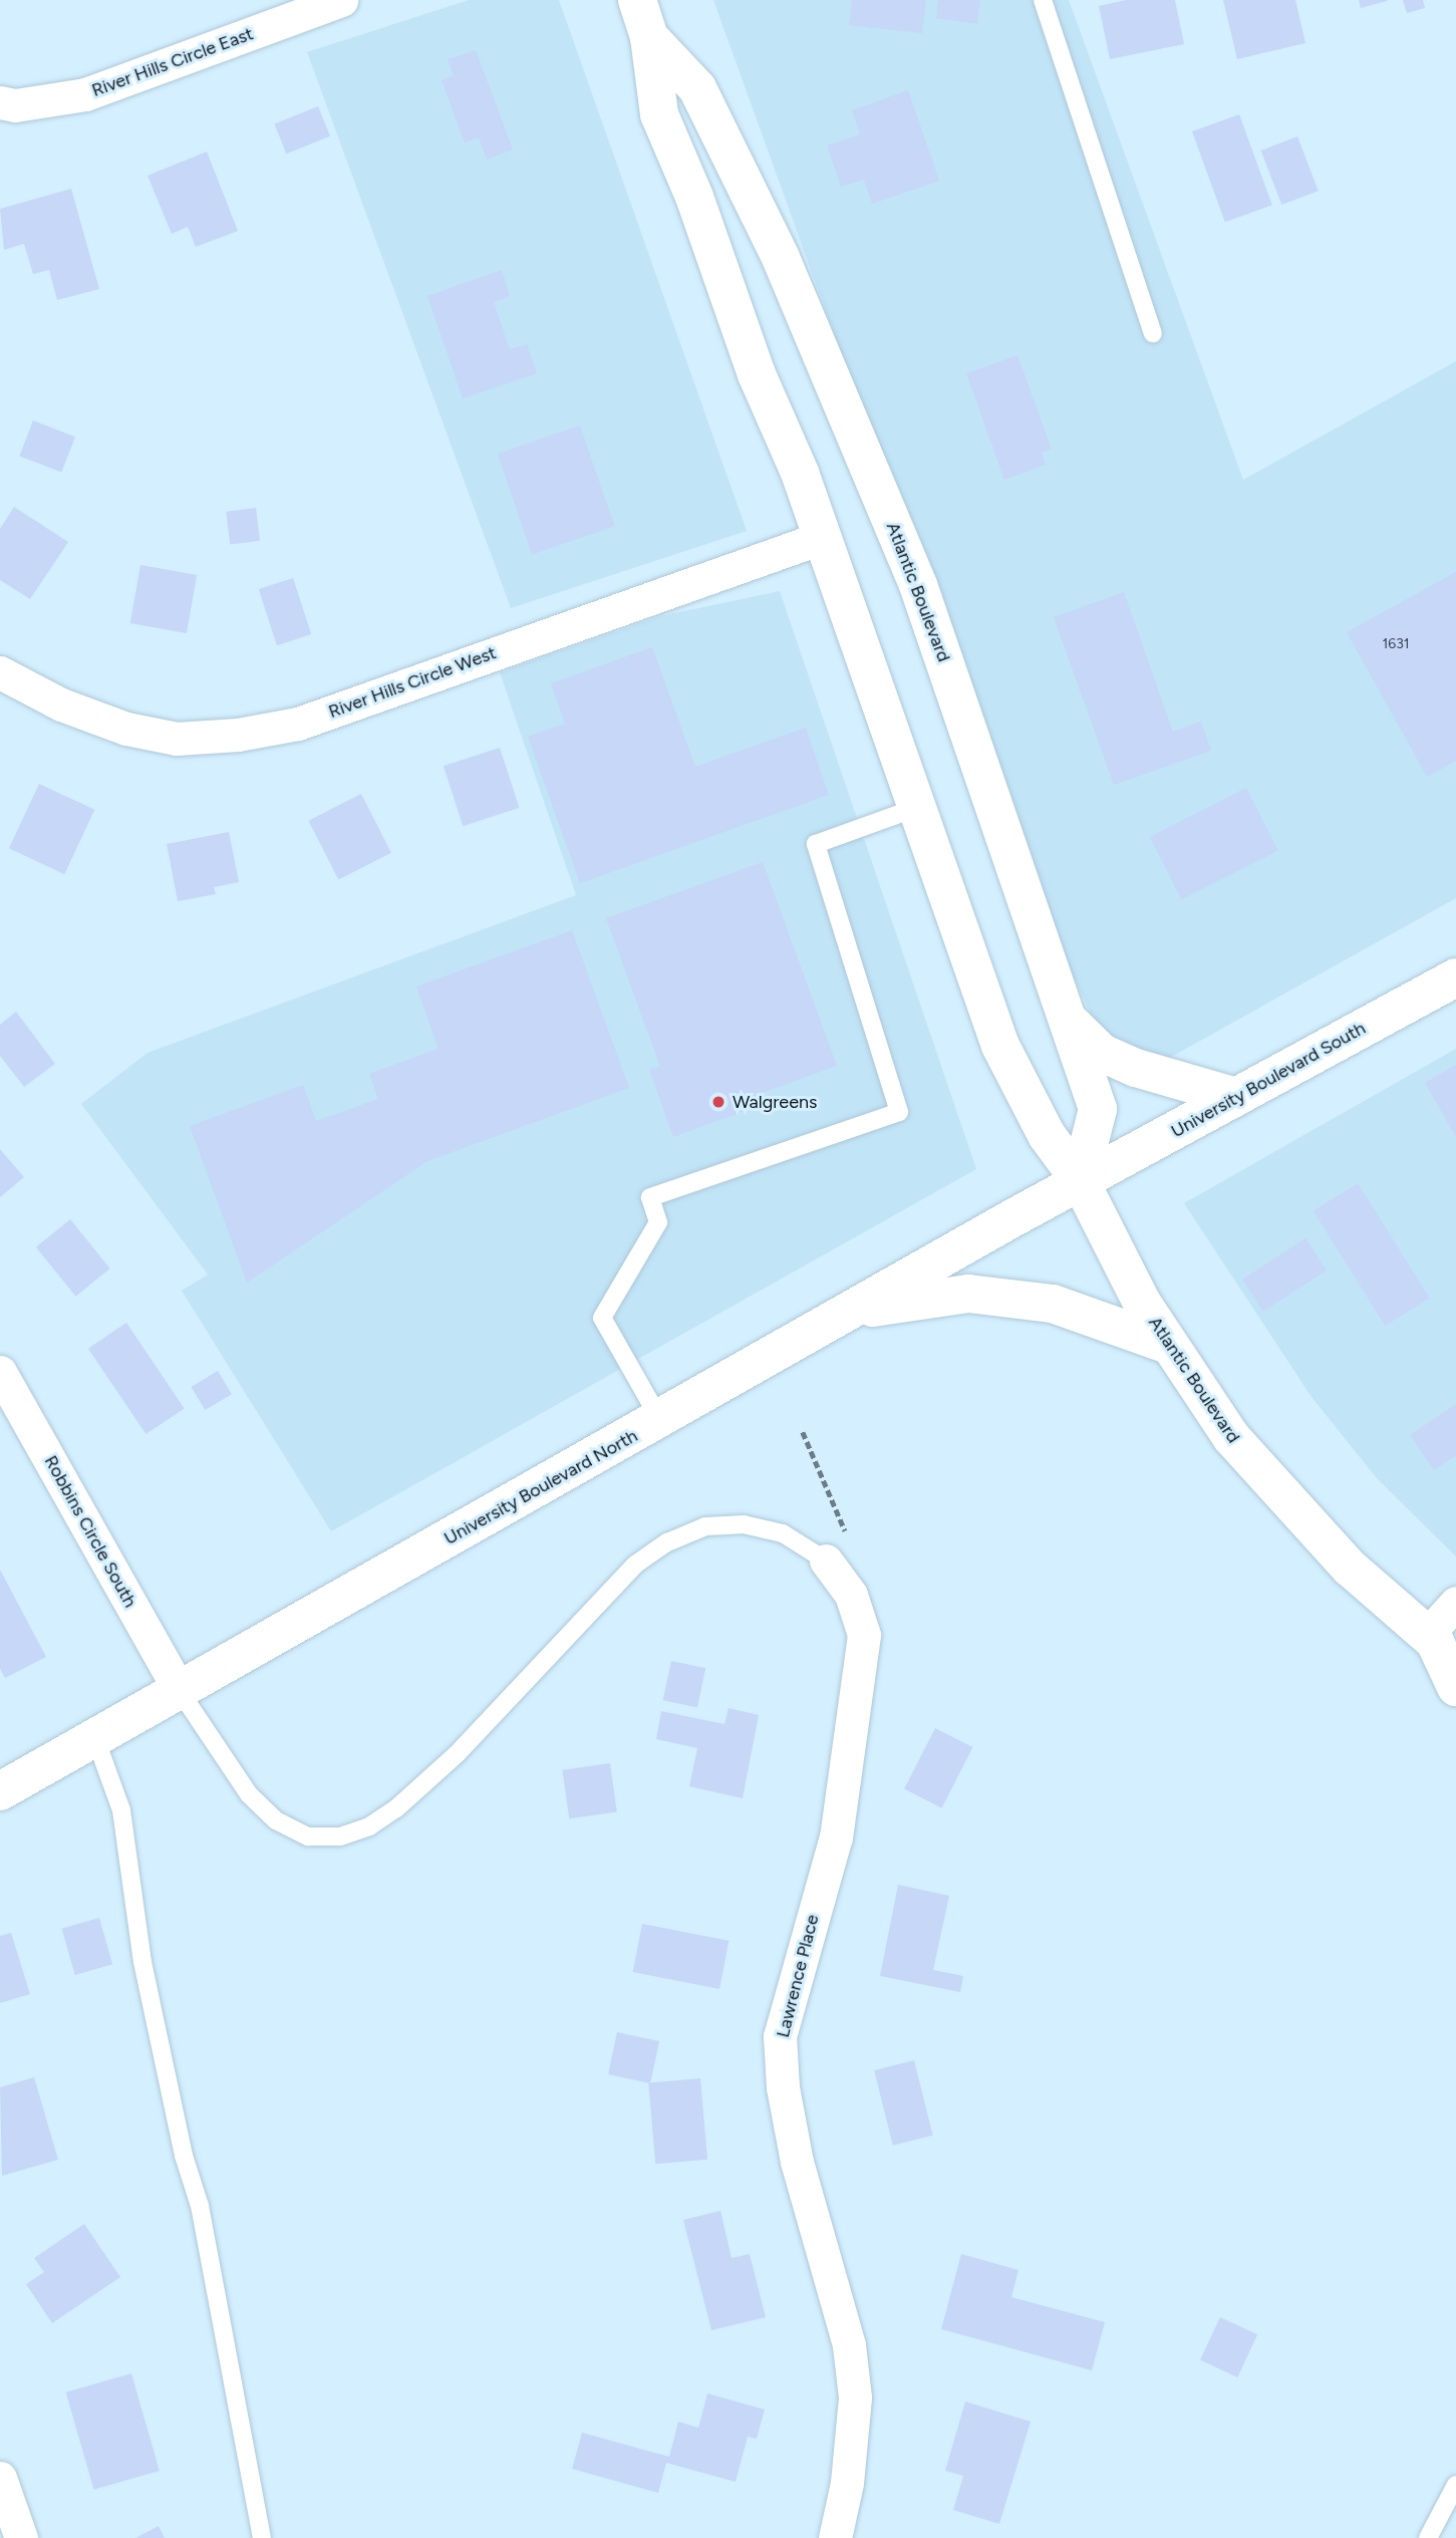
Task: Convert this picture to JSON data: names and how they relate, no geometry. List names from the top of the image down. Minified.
{"streets":{"main road":["Atlantic Boulevard","University Boulevard South","University Boulevard North"],"street":["River Hills Circle East","River Hills Circle West","Robbins Circle South","Lawrence Place"]},"crossings":[["Atlantic Boulevard","River Hills Circle West"],["Atlantic Boulevard","University Boulevard South"],["Atlantic Boulevard","University Boulevard North"],["University Boulevard South","University Boulevard North"],["University Boulevard North","Robbins Circle South"]],"places":["Walgreens"],"house_numbers":["1631"]}
